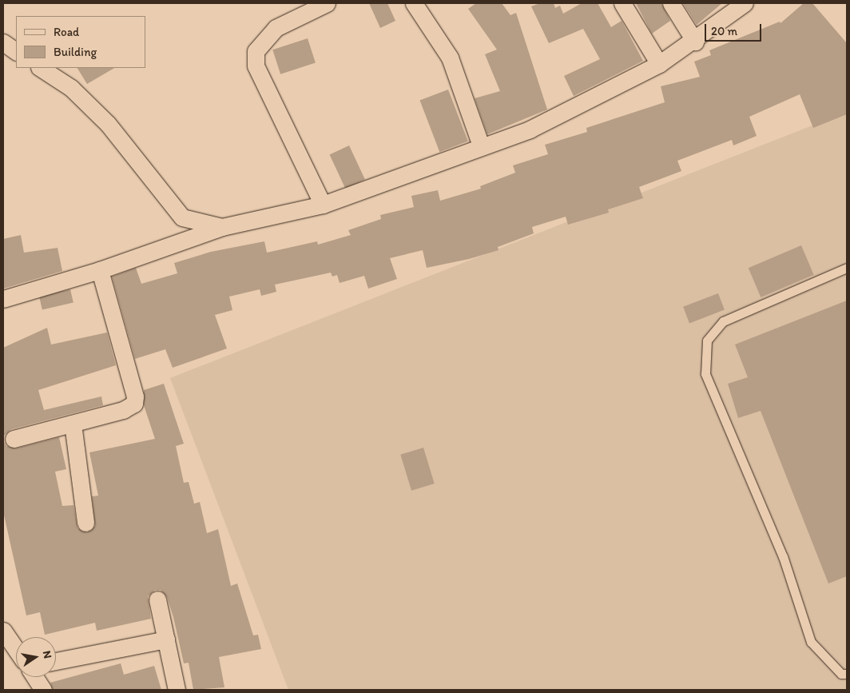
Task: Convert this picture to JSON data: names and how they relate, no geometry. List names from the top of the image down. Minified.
{"legend":["Road","Building"],"scale_bar":"20 m","north":"right"}
